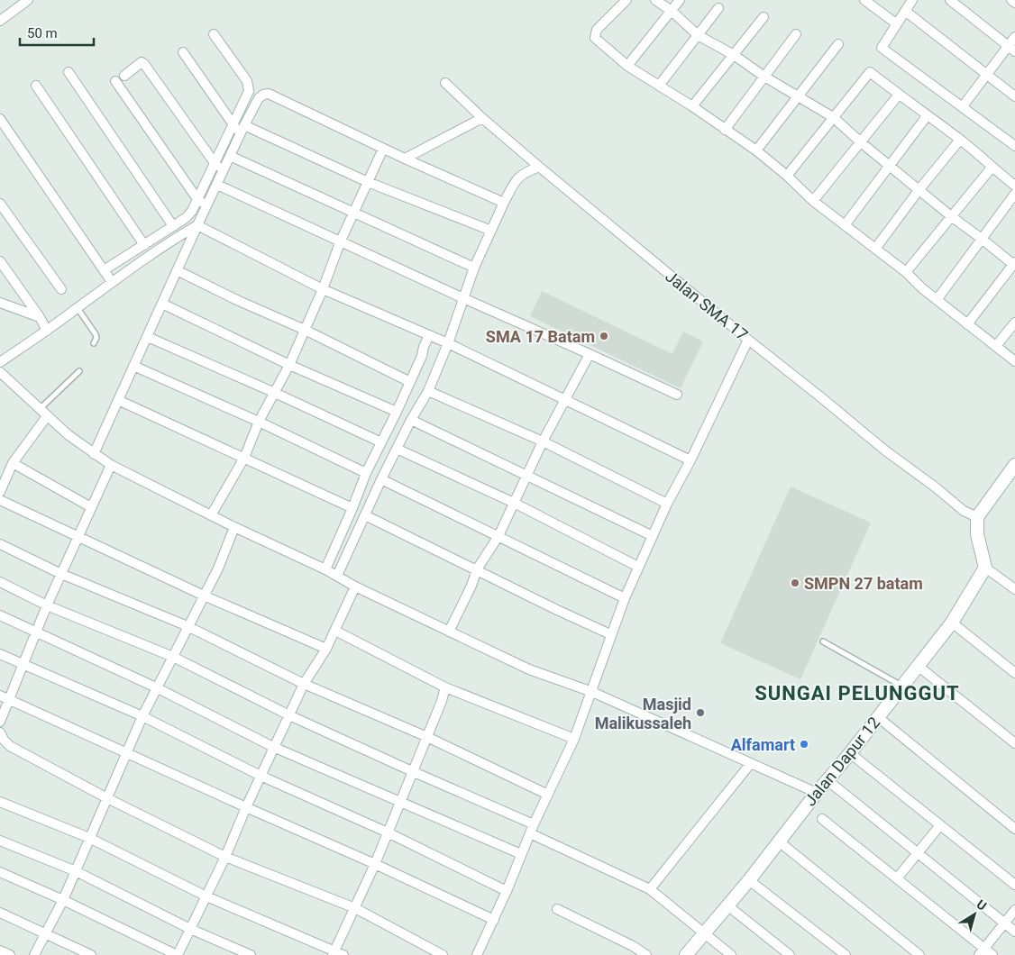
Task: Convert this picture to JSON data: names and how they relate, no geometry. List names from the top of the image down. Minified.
{"streets":{"street":["Jalan SMA 17","Jalan Dapur 12"]},"districts":["SUNGAI PELUNGGUT"],"places":["SMA 17 Batam","SMPN 27 batam","Masjid Malikussaleh","Alfamart"],"scale_bar":"50 m","north":"top right"}
